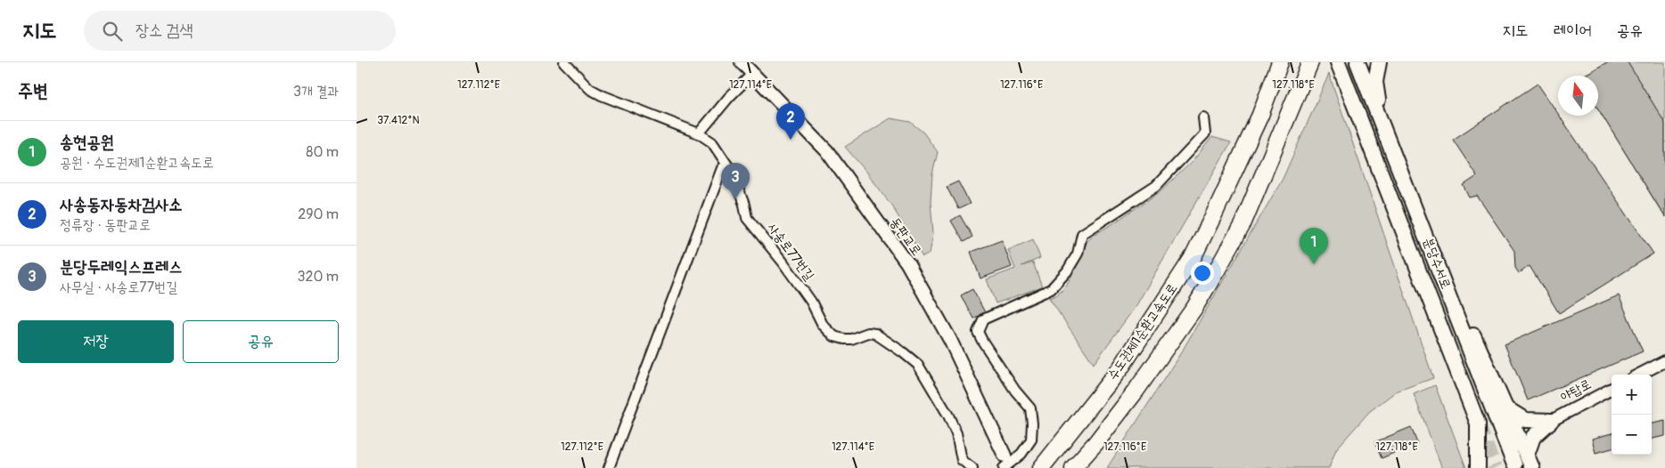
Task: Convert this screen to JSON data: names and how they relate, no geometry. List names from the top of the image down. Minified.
{"streets":{"highway":["분당수서로","수도권제1순환고속도로"],"main road":["동판교로"],"street":["사송로77번길","야탑로"]},"north":"top","page":{"header":"지도","search":"장소 검색","nav":["지도","레이어","공유"],"heading":["주변","3개 결과"],"pins":["2","3","1"],"list":[{"mark":"1","name":"송현공원","note":"공원 · 수도권제1순환고속도로","value":"80 m"},{"mark":"2","name":"사송동자동차검사소","note":"정류장 · 동판교로","value":"290 m"},{"mark":"3","name":"분당두레익스프레스","note":"사무실 · 사송로77번길","value":"320 m"}],"buttons":["저장","공유"],"map_buttons":["+","−"]},"coordinates":["127.112°E","127.114°E","127.116°E","127.118°E","37.412°N"]}
